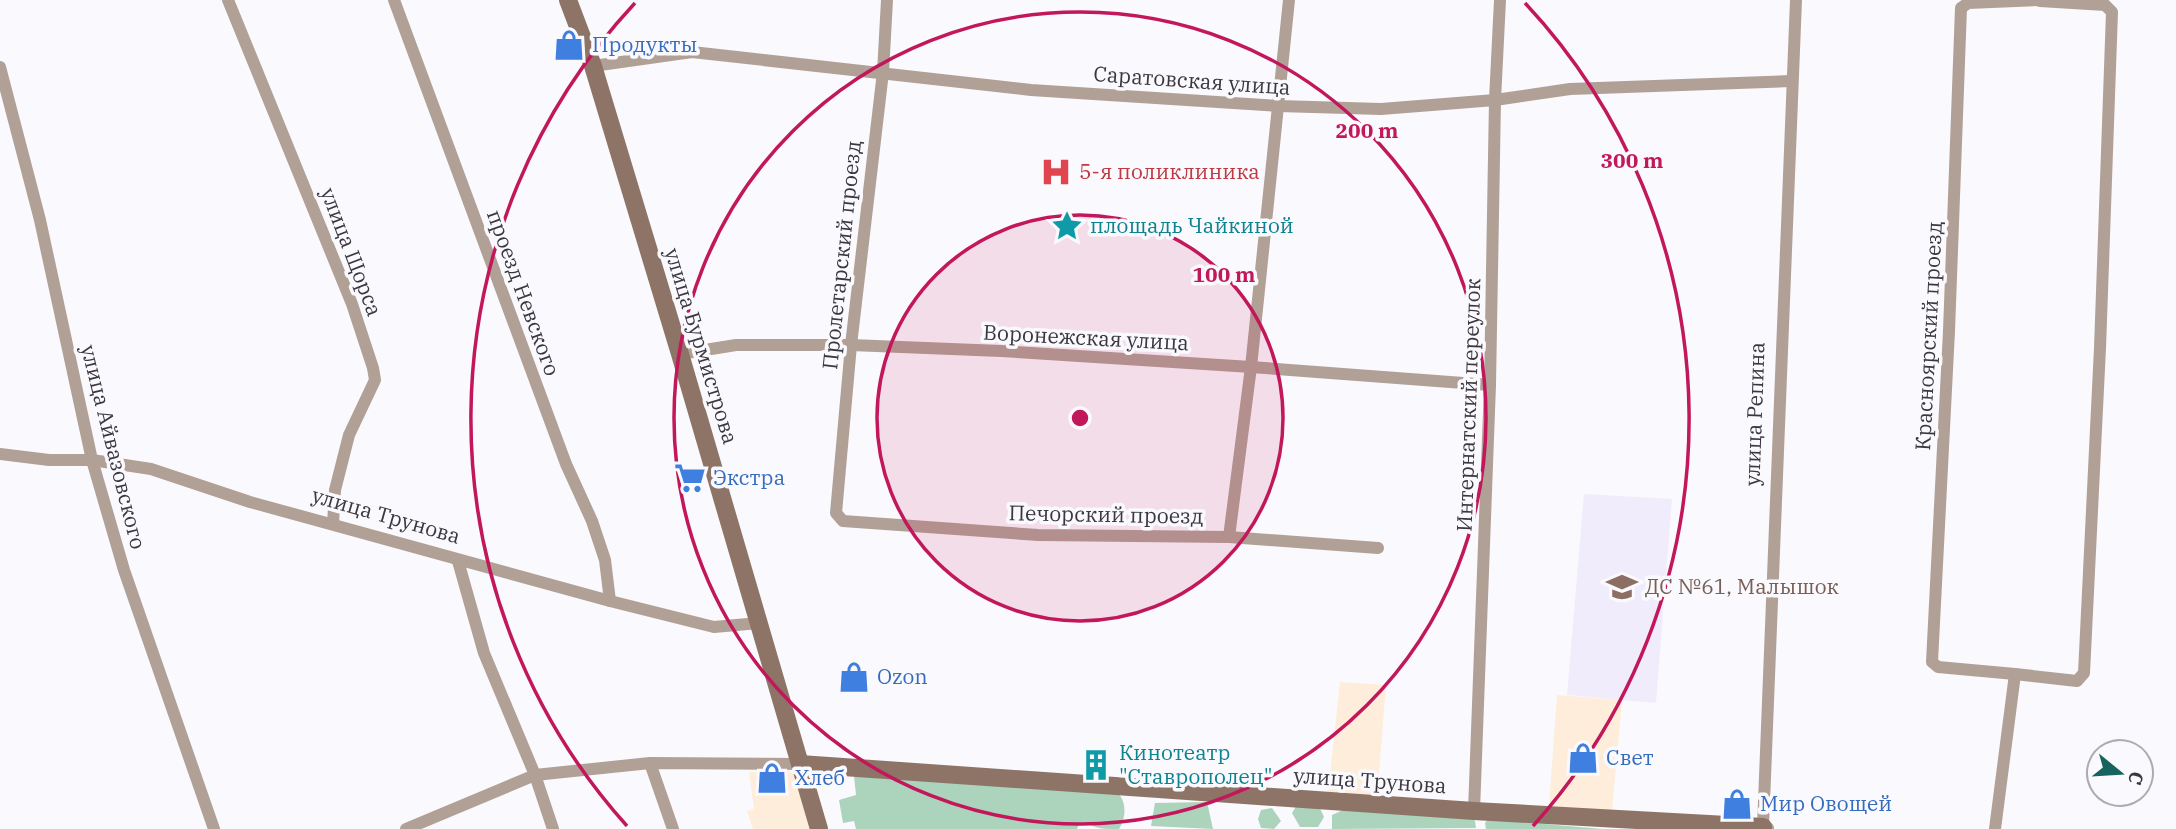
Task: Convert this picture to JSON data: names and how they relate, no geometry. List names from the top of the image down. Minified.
{"streets":{"street":["Саратовская улица","улица Щорса","Пролетарский проезд","проезд Невского","Красноярский проезд","Воронежская улица","улица Бурмистрова","Интернатский переулок","улица Репина","улица Айвазовского","Печорский проезд","улица Трунова"]},"crossings":[["Саратовская улица","Пролетарский проезд"],["Саратовская улица","улица Бурмистрова"],["Саратовская улица","Интернатский переулок"],["Саратовская улица","улица Репина"],["улица Щорса","улица Трунова"],["Пролетарский проезд","Воронежская улица"],["Пролетарский проезд","Печорский проезд"],["проезд Невского","улица Трунова"],["Воронежская улица","улица Бурмистрова"],["Воронежская улица","Интернатский переулок"],["улица Бурмистрова","улица Трунова"],["Интернатский переулок","улица Трунова"],["улица Репина","улица Трунова"],["улица Айвазовского","улица Трунова"]],"places":{"shop":["Продукты","Ozon","Свет","Хлеб","Мир Овощей"],"hospital":["5-я поликлиника"],"place":["площадь Чайкиной"],"supermarket":["Экстра"],"school or university":["ДС №61, Малышок"],"building":["Кинотеатр \"Ставрополец\""]},"north":"right","rings":["200 m","300 m","100 m"]}
